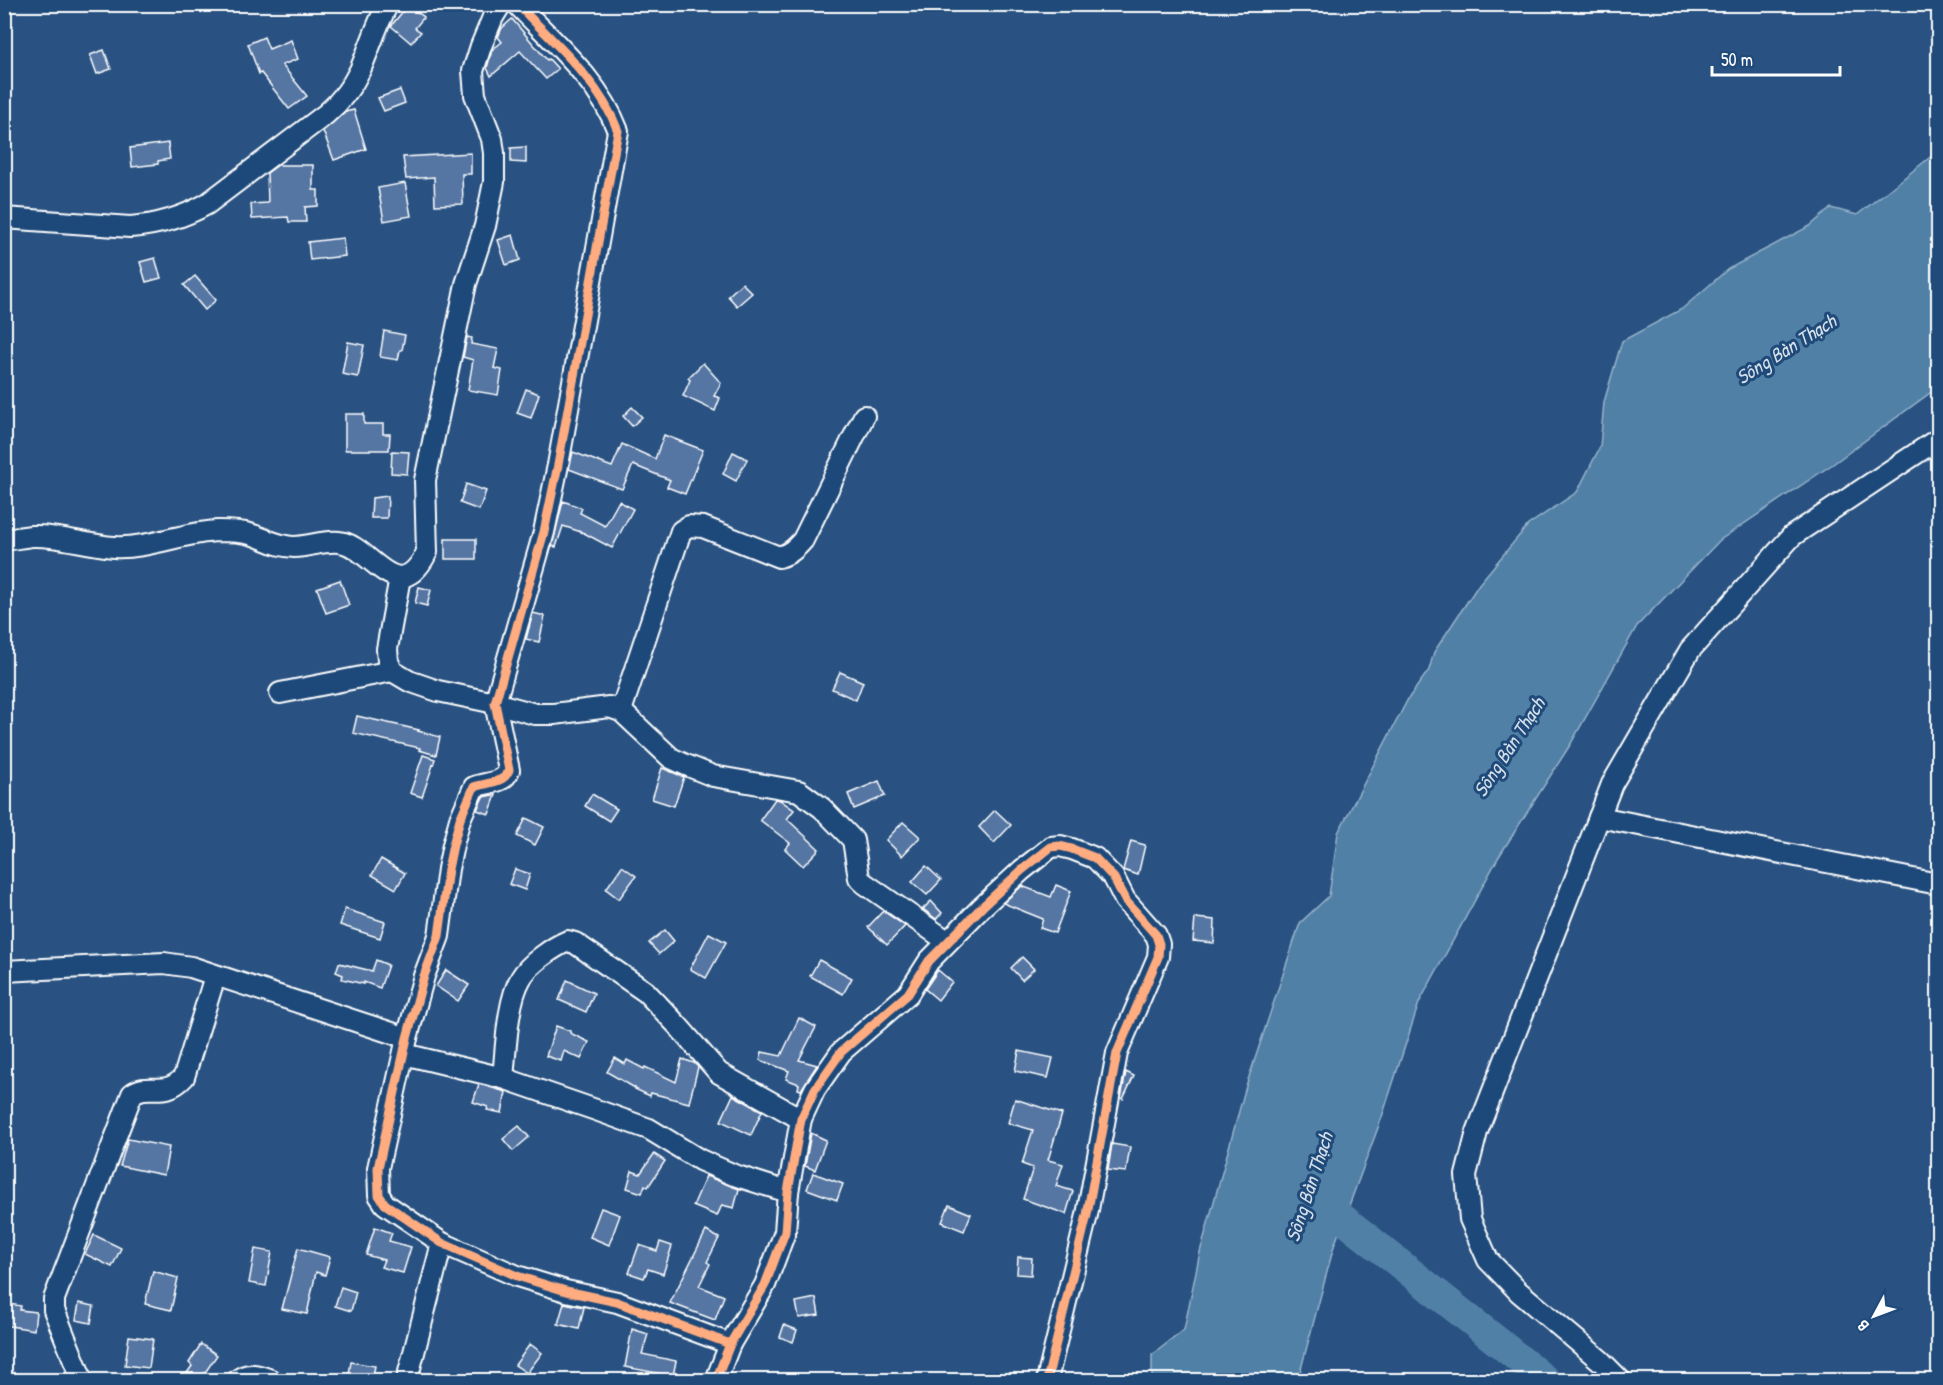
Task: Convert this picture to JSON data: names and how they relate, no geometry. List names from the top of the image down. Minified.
{"water":["Sông Bàn Thạch"],"scale_bar":"50 m","north":"bottom left"}
